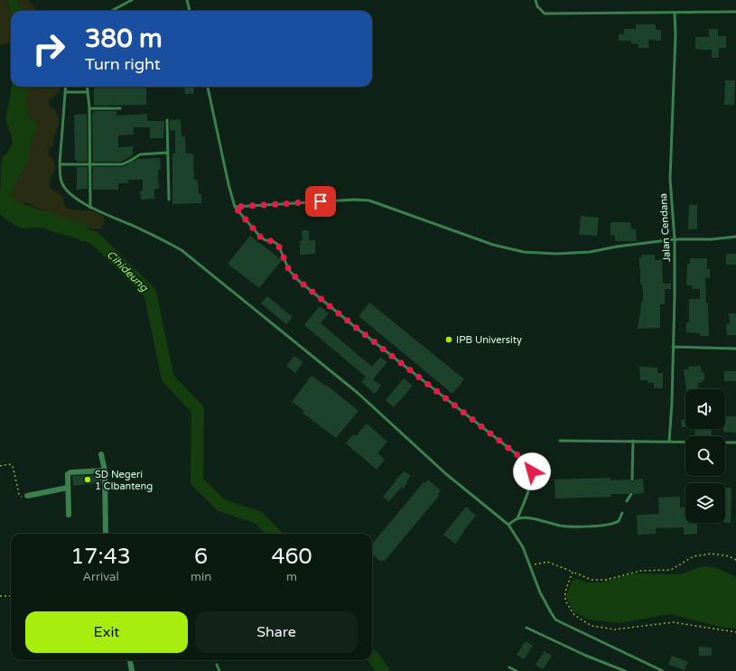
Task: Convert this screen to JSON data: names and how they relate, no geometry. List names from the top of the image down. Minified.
{"streets":{"lane":["Jalan Cendana"]},"water":["Cihideung"],"places":["IPB University","SD Negeri 1 CIbanteng"],"page":{"turn":["380 m","Turn right"],"eta":["17:43","Arrival","6","min","460","m"],"buttons":["Exit","Share"]}}
